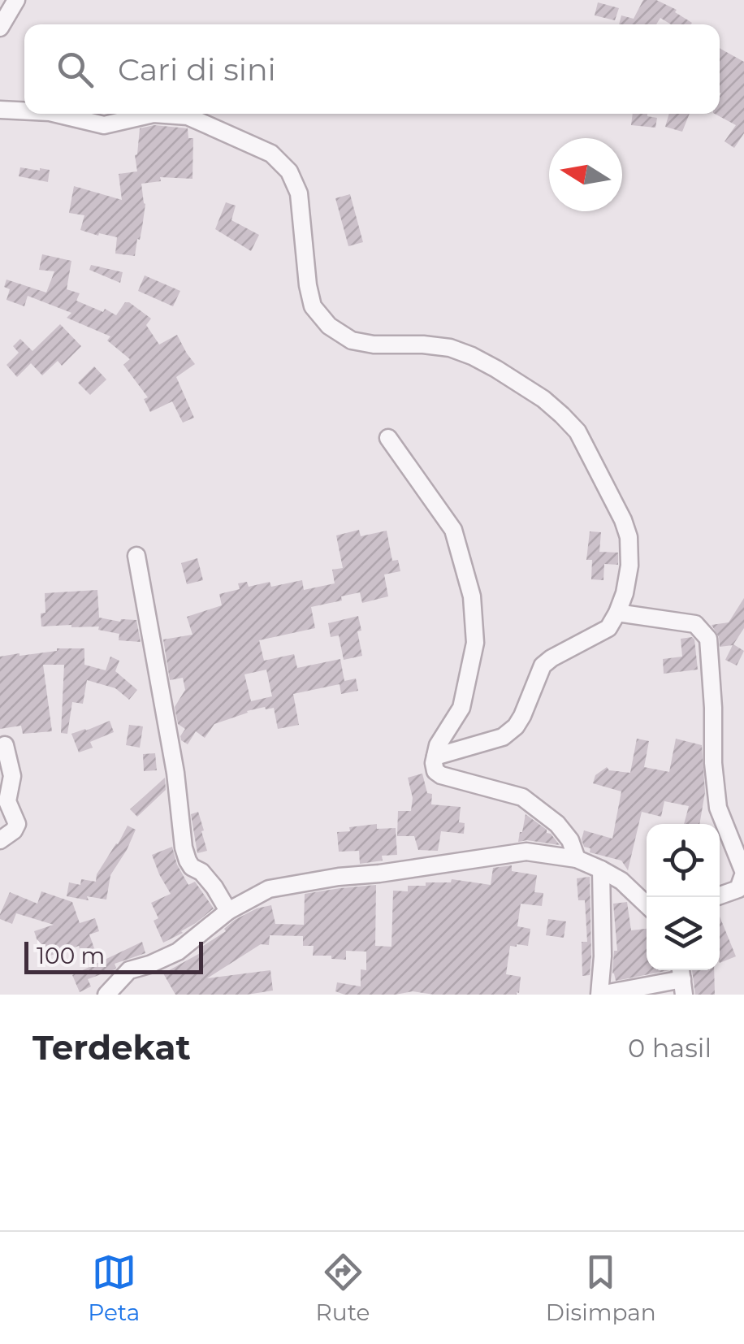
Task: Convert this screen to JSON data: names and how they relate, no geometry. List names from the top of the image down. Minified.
{"scale_bar":"100 m","north":"left","page":{"search":"Cari di sini","scale":"100 m","heading":["Terdekat","0 hasil"],"nav":["Peta","Rute","Disimpan"]}}
